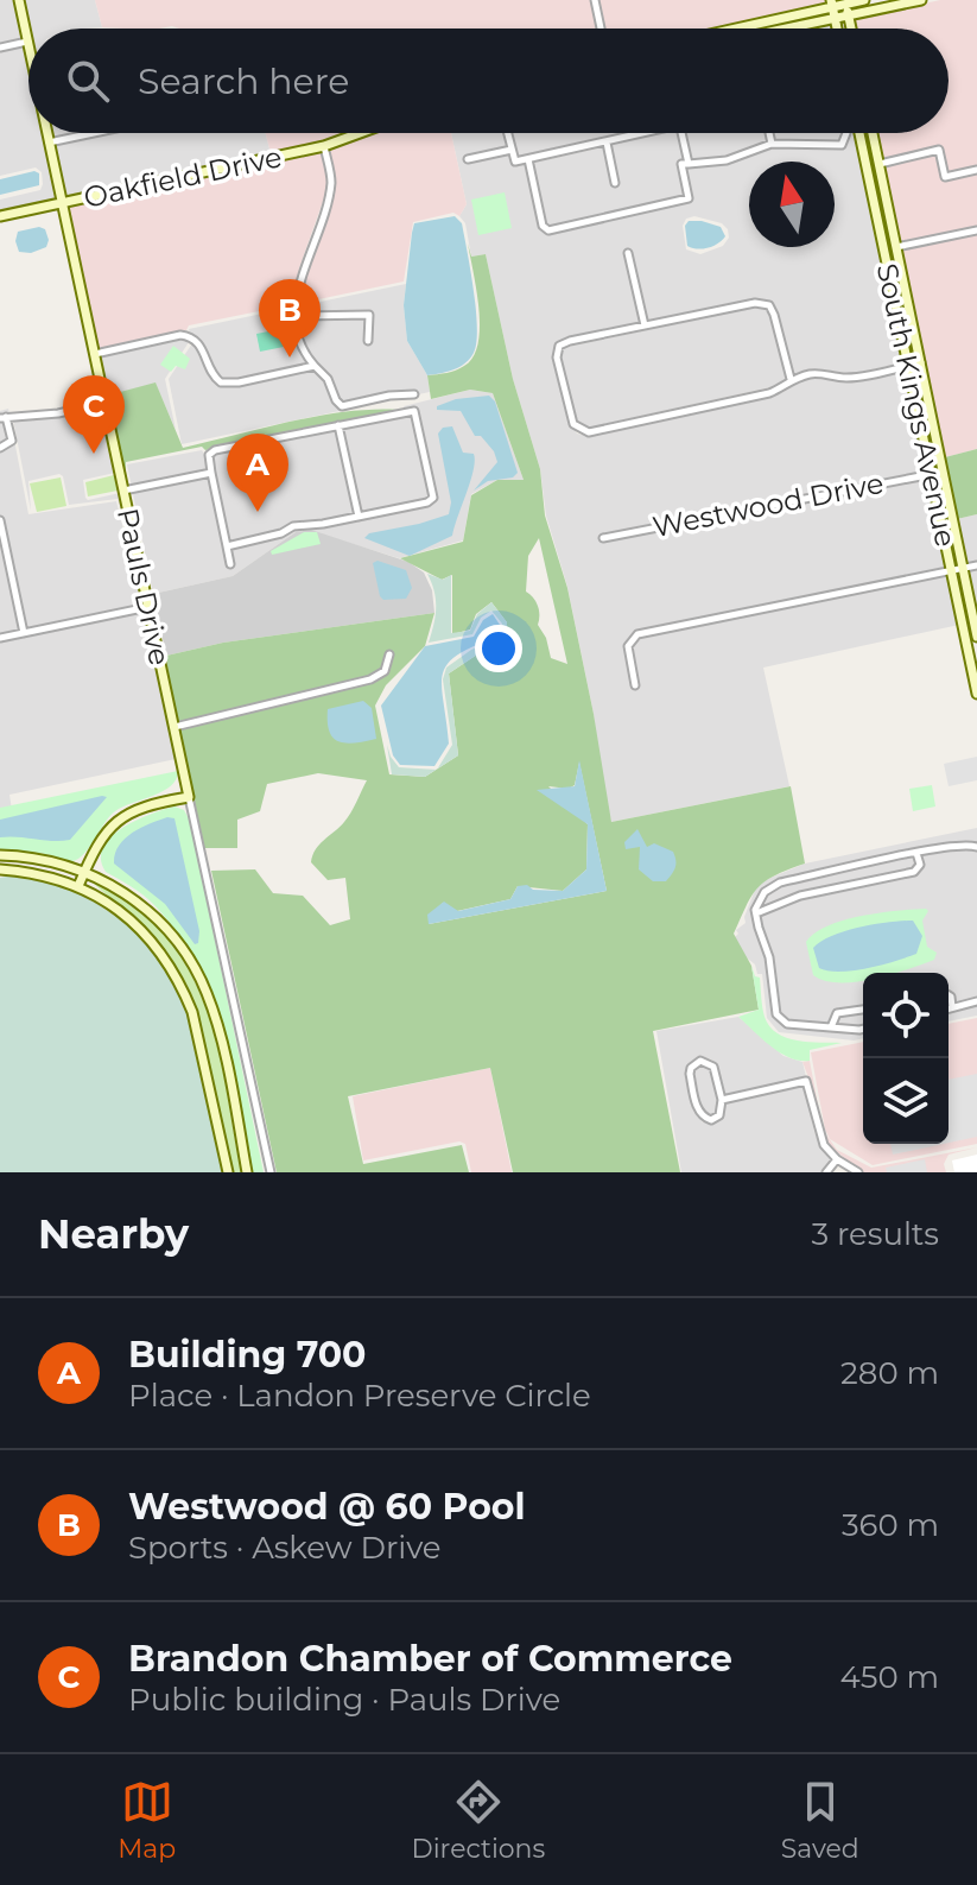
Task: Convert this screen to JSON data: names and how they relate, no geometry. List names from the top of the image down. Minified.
{"streets":{"main road":["Oakfield Drive","South Kings Avenue","Pauls Drive"],"street":["Westwood Drive"]},"crossings":[["Oakfield Drive","Pauls Drive"],["South Kings Avenue","Westwood Drive"]],"north":"top","page":{"search":"Search here","pins":["B","C","A"],"heading":["Nearby","3 results"],"list":[{"mark":"A","name":"Building 700","note":"Place · Landon Preserve Circle","value":"280 m"},{"mark":"B","name":"Westwood @ 60 Pool","note":"Sports · Askew Drive","value":"360 m"},{"mark":"C","name":"Brandon Chamber of Commerce","note":"Public building · Pauls Drive","value":"450 m"}],"nav":["Map","Directions","Saved"]}}
